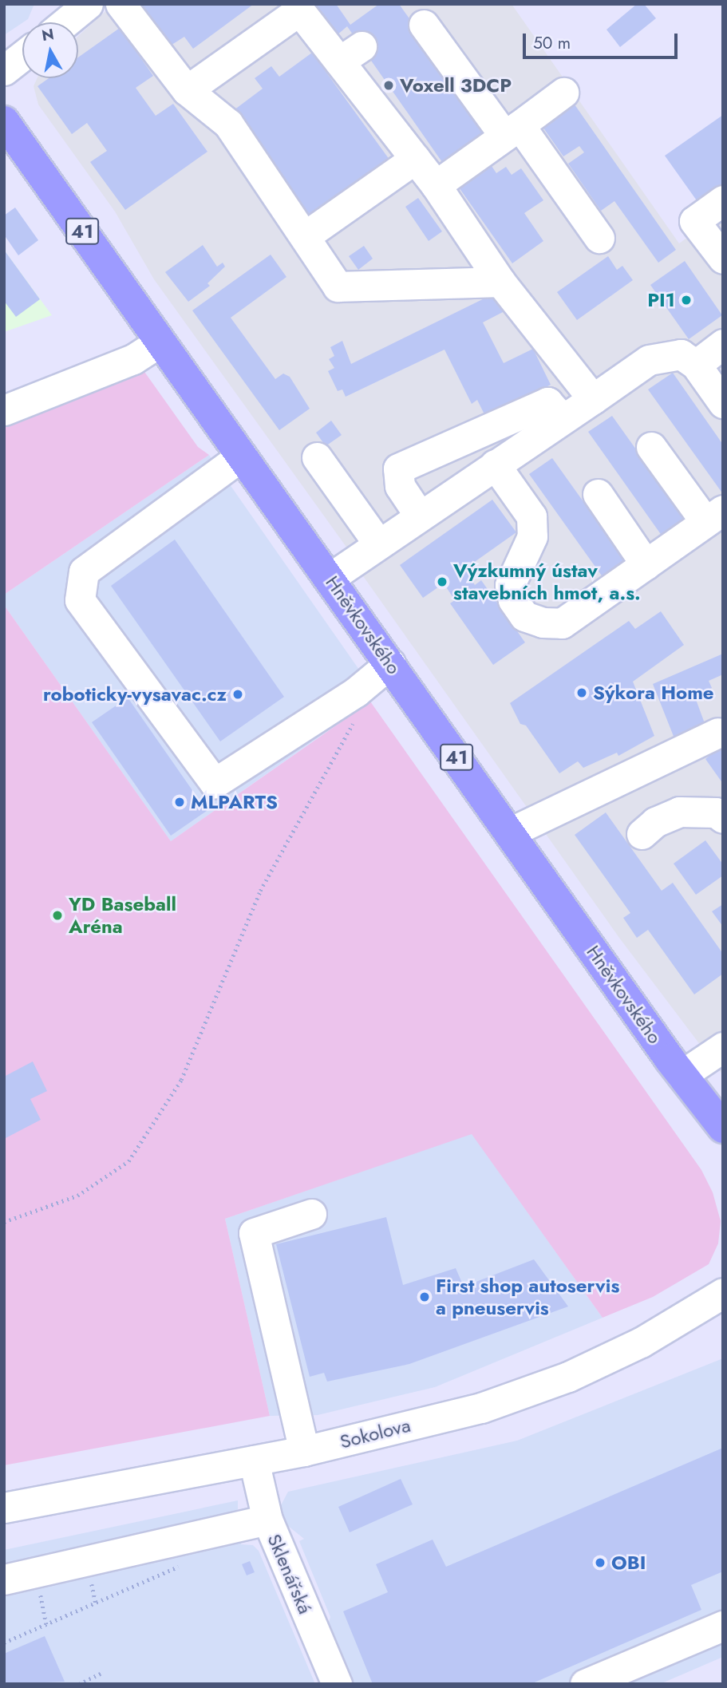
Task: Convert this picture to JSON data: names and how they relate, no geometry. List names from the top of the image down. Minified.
{"streets":{"main road":["41","Hněvkovského"],"street":["Sokolova","Sklenářská"]},"crossings":[["Sokolova","Sklenářská"]],"places":["Voxell 3DCP","PI1","Výzkumný ústav stavebních hmot, a.s.","Sýkora Home","roboticky-vysavac.cz","MLPARTS","YD Baseball Aréna","First shop autoservis a pneuservis","OBI"],"scale_bar":"50 m","north":"top"}
